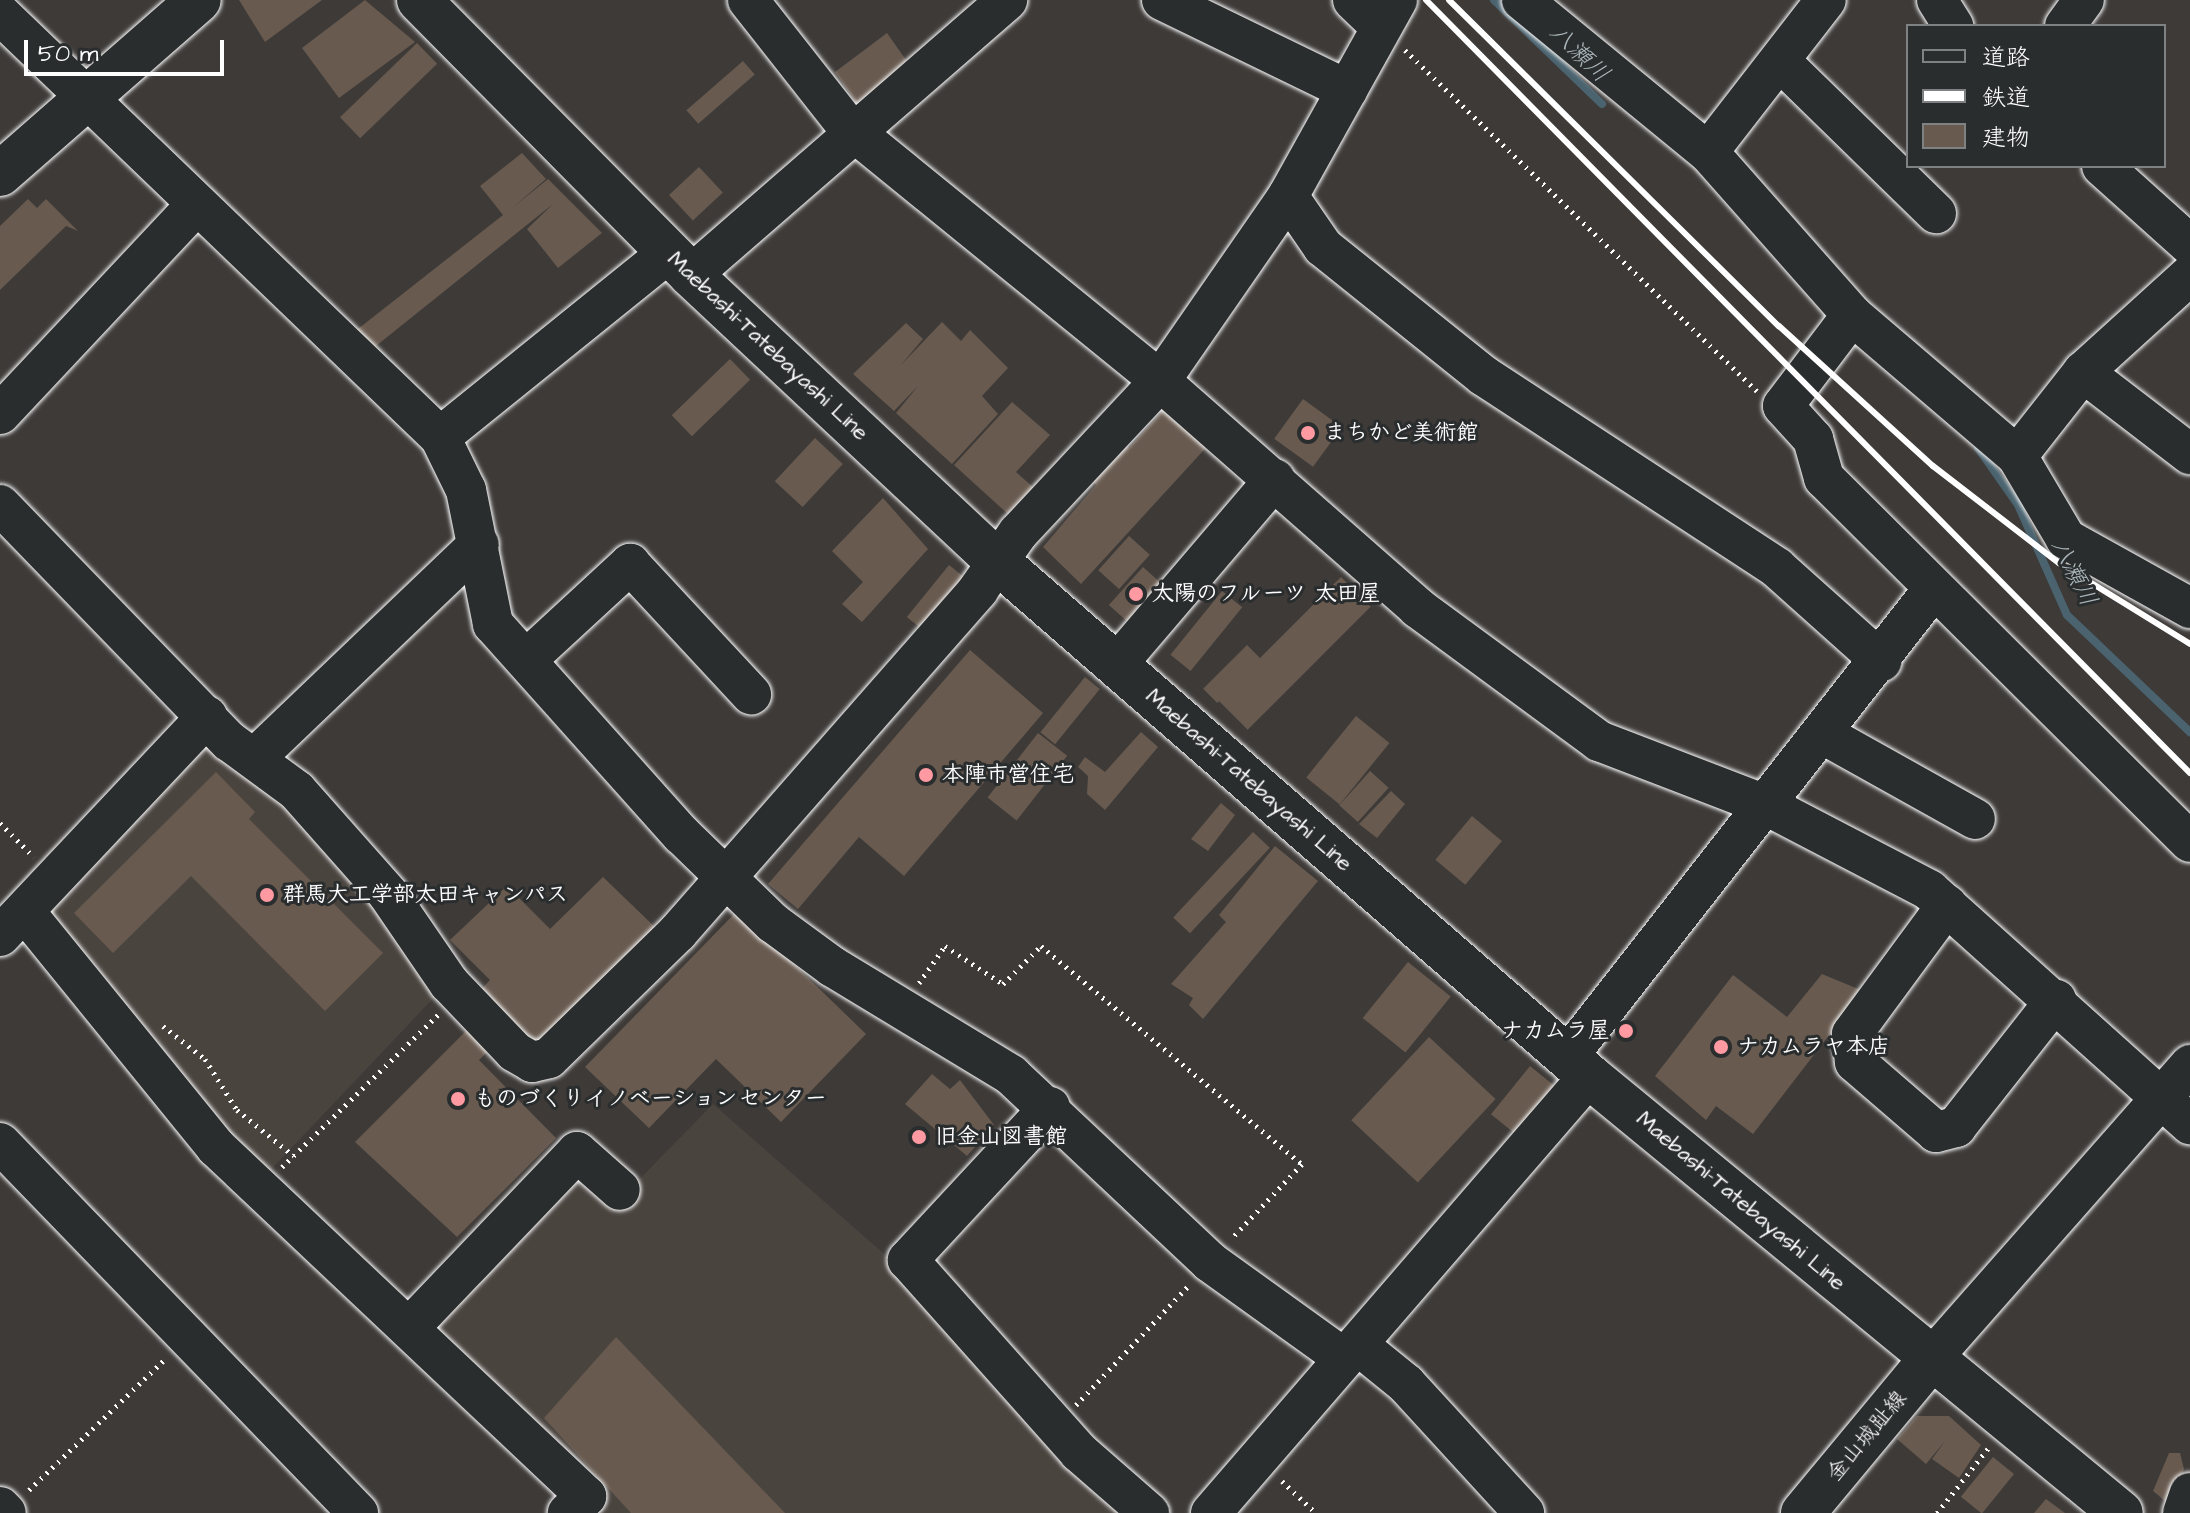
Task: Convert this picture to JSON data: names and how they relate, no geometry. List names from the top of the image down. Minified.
{"streets":{"main road":["Maebashi-Tatebayashi Line","金山城趾線"]},"crossings":[["Maebashi-Tatebayashi Line","金山城趾線"]],"water":["八瀬川"],"places":["まちかど美術館","太陽のフルーツ 太田屋","本陣市営住宅","群馬大工学部太田キャンパス","ナカムラ屋","ナカムラヤ本店","ものづくりイノベーションセンター","旧金山図書館"],"legend":["道路","鉄道","建物"],"scale_bar":"50 m"}
